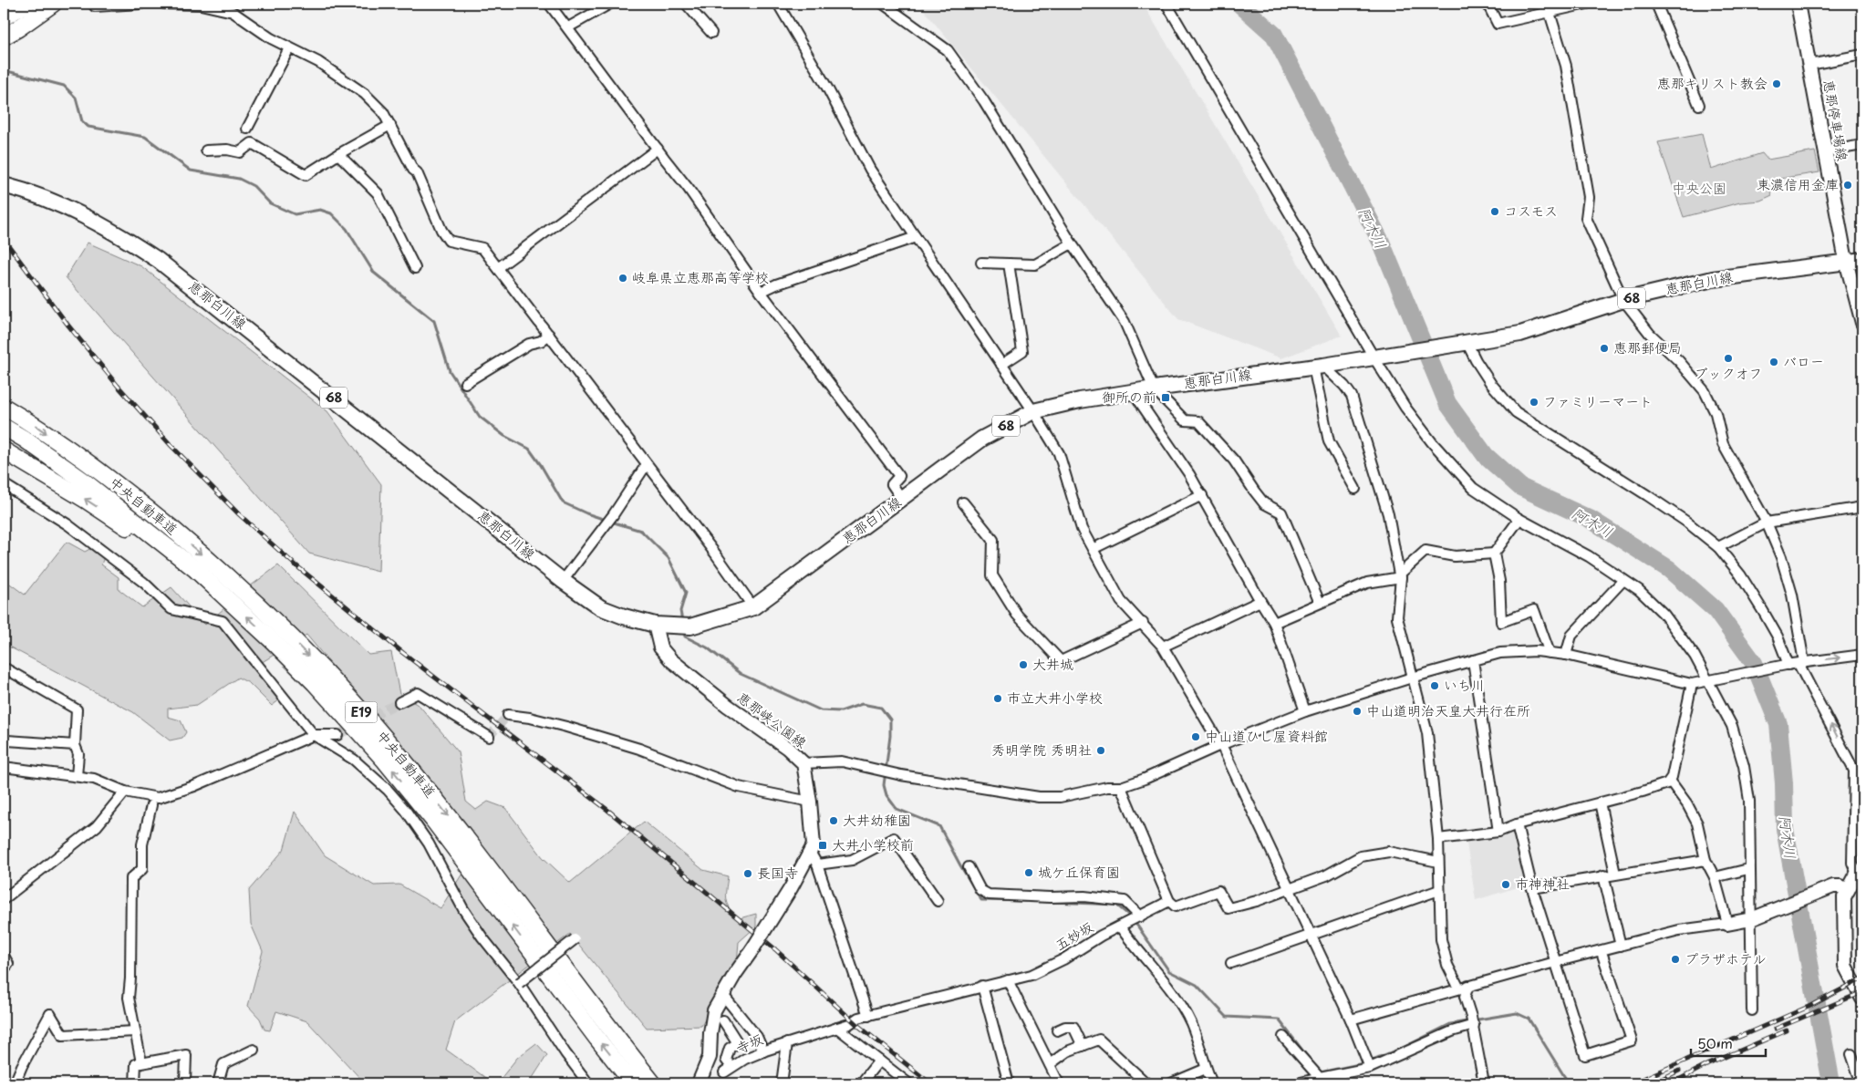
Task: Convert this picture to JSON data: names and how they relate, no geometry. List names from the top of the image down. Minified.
{"streets":{"highway":["中央自動車道","E19"],"main road":["恵那停車場線","恵那白川線","68","恵那峡公園線"],"street":["五妙坂","寺坂"]},"crossings":[["恵那停車場線","恵那白川線"],["恵那白川線","恵那峡公園線"],["五妙坂","寺坂"]],"water":["阿木川"],"parks":["中央公園"],"places":{"other":["恵那キリスト教会","東濃信用金庫","コスモス","岐阜県立恵那高等学校","恵那郵便局","ブックオフ","バロー","ファミリーマート","大井城","いち川","市立大井小学校","中山道明治天皇大井行在所","中山道ひし屋資料館","秀明学院 秀明社","大井幼稚園","城ケ丘保育園","長国寺","市神神社","プラザホテル"],"transit":["御所の前","大井小学校前"]},"scale_bar":"50 m"}
